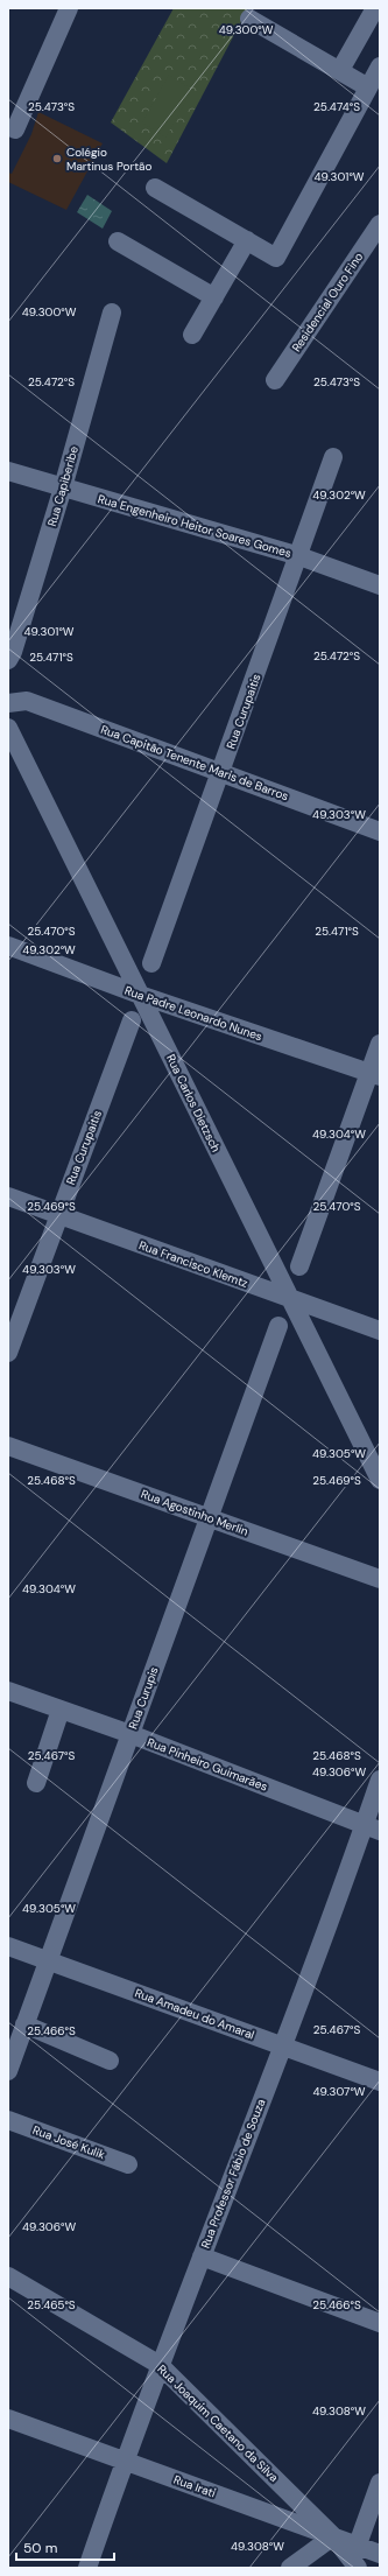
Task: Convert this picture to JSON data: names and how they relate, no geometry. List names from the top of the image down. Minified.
{"streets":{"street":["Residencial Ouro Fino","Rua Capiberibe","Rua Engenheiro Heitor Soares Gomes","Rua Curupaitis","Rua Capitão Tenente Maris de Barros","Rua Padre Leonardo Nunes","Rua Carlos Dietzsch","Rua Francisco Klemtz","Rua Agostinho Merlin","Rua Curupis","Rua Pinheiro Guimarães","Rua Amadeu do Amaral","Rua José Kulik","Rua Professor Fábio de Souza","Rua Joaquim Caetano da Silva","Rua Irati"]},"crossings":[["Rua Capiberibe","Rua Engenheiro Heitor Soares Gomes"],["Rua Engenheiro Heitor Soares Gomes","Rua Curupaitis"],["Rua Curupaitis","Rua Capitão Tenente Maris de Barros"],["Rua Curupaitis","Rua Francisco Klemtz"],["Rua Padre Leonardo Nunes","Rua Carlos Dietzsch"],["Rua Carlos Dietzsch","Rua Francisco Klemtz"],["Rua Agostinho Merlin","Rua Curupis"],["Rua Curupis","Rua Pinheiro Guimarães"],["Rua Curupis","Rua Amadeu do Amaral"],["Rua Pinheiro Guimarães","Rua Professor Fábio de Souza"],["Rua Amadeu do Amaral","Rua Professor Fábio de Souza"],["Rua Professor Fábio de Souza","Rua Joaquim Caetano da Silva"],["Rua Professor Fábio de Souza","Rua Irati"],["Rua Joaquim Caetano da Silva","Rua Irati"]],"places":["Colégio Martinus Portão"],"scale_bar":"50 m","coordinates":["49.300°W","25.474°S","25.473°S","49.301°W","25.472°S","49.302°W","25.471°S","49.303°W","25.470°S","49.304°W","25.469°S","49.305°W","25.468°S","25.467°S","49.306°W","25.466°S","49.307°W","25.465°S","49.308°W"]}
